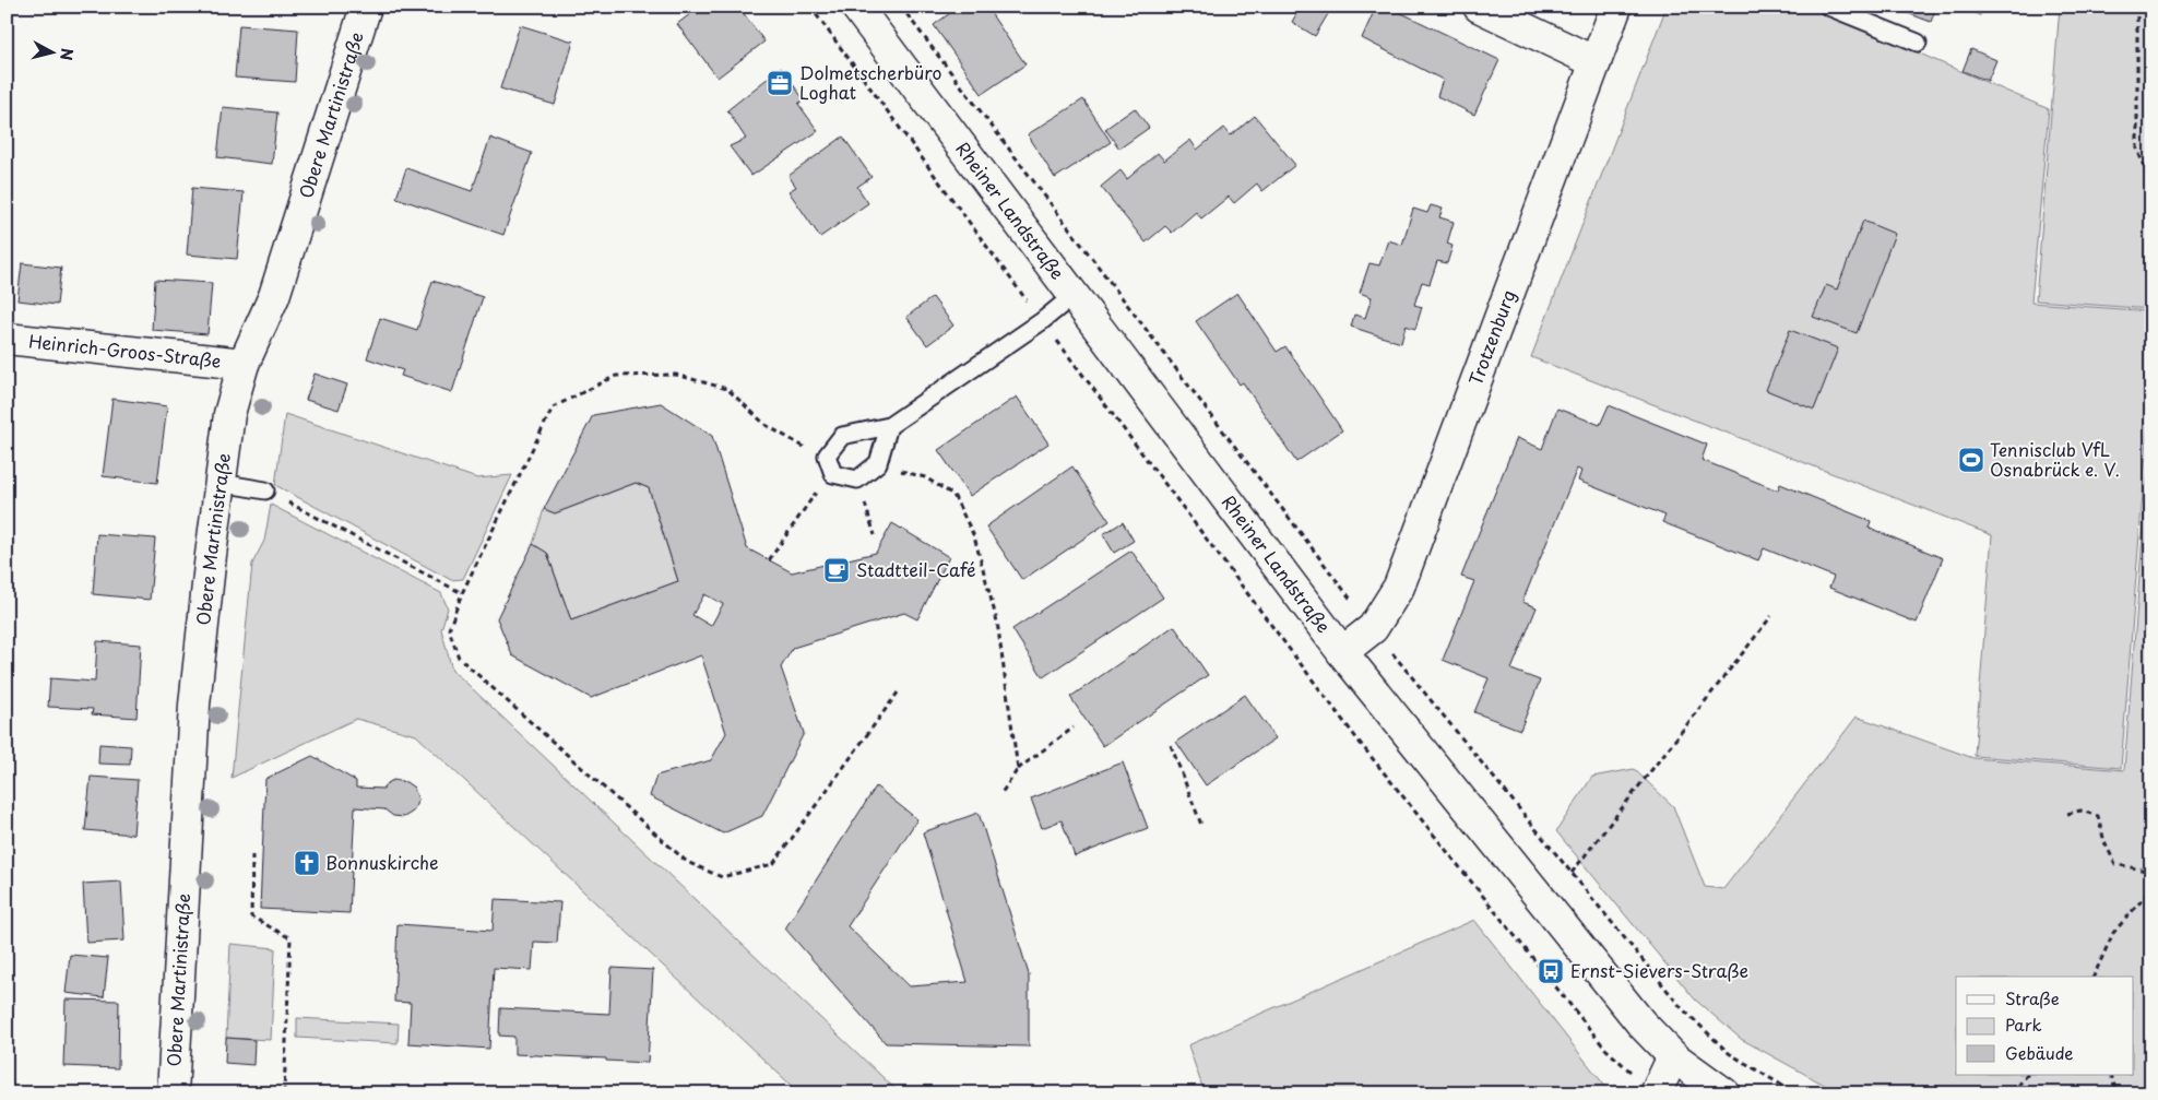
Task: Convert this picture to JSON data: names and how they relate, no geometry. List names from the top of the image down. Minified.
{"streets":{"street":["Obere Martinistraße","Rheiner Landstraße","Trotzenburg","Heinrich-Groos-Straße"]},"crossings":[["Obere Martinistraße","Heinrich-Groos-Straße"],["Rheiner Landstraße","Trotzenburg"]],"places":{"office":["Dolmetscherbüro Loghat"],"sports":["Tennisclub VfL Osnabrück e. V."],"cafe":["Stadtteil-Café"],"church":["Bonnuskirche"],"bus stop":["Ernst-Sievers-Straße"]},"legend":["Straße","Park","Gebäude"],"north":"right"}
